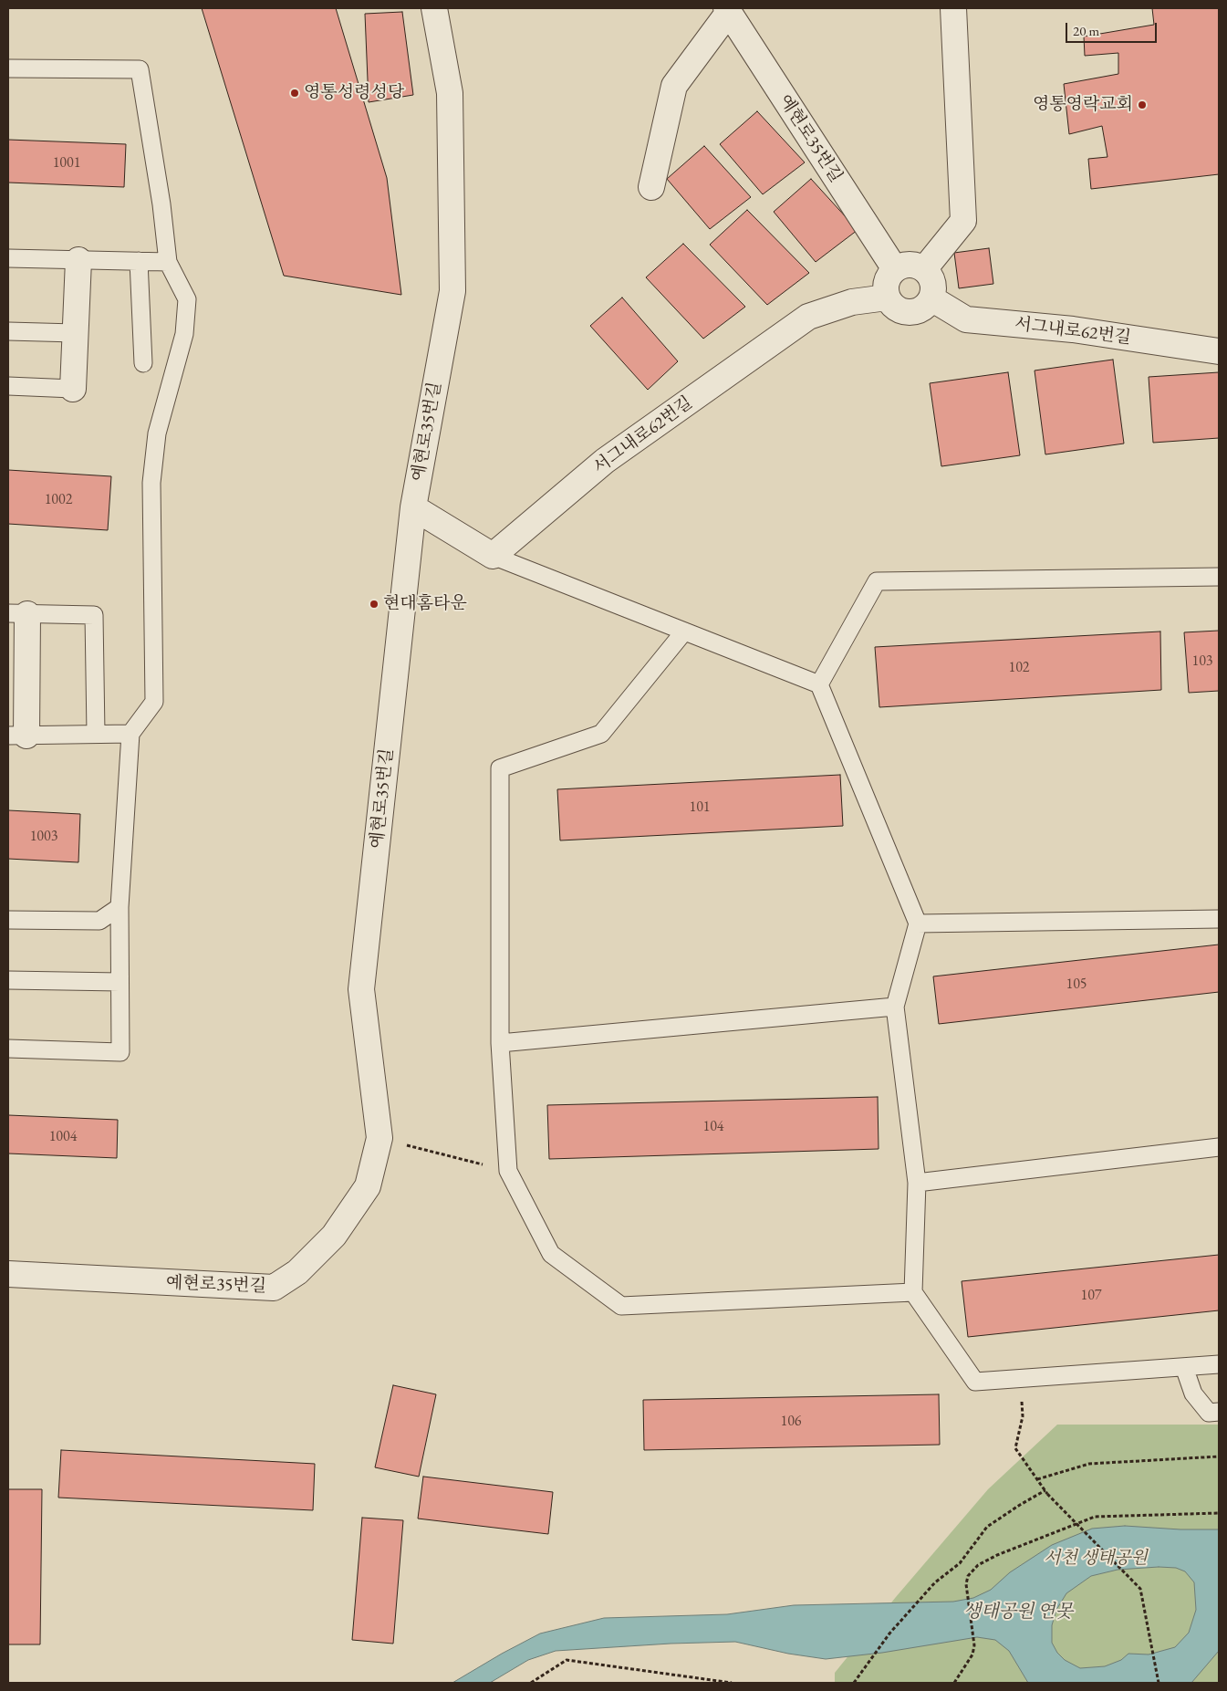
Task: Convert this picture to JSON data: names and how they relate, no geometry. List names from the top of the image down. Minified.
{"streets":{"street":["예현로35번길","서그내로62번길"]},"crossings":[["예현로35번길","서그내로62번길"]],"water":["생태공원 연못"],"parks":["서천 생태공원"],"places":["영통성령성당","영통영락교회","현대홈타운"],"house_numbers":["1001","1002","103","102","101","1003","105","104","1004","107","106"],"scale_bar":"20 m"}
